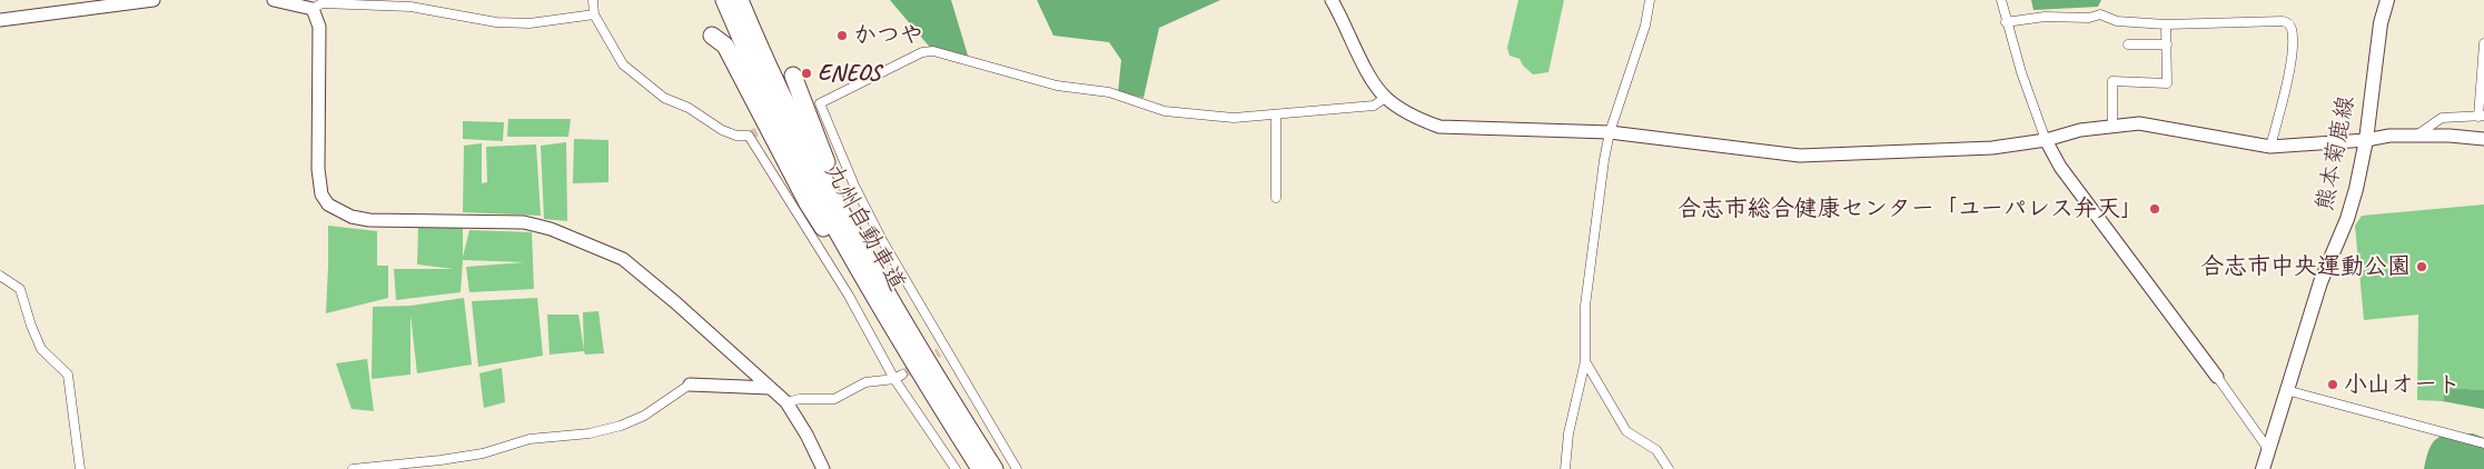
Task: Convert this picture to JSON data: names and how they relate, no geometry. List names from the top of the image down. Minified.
{"streets":{"highway":["九州自動車道"],"main road":["熊本菊鹿線"]},"places":["かつや","ENEOS","合志市総合健康センター「ユーパレス弁天」","合志市中央運動公園","小山オート"]}
